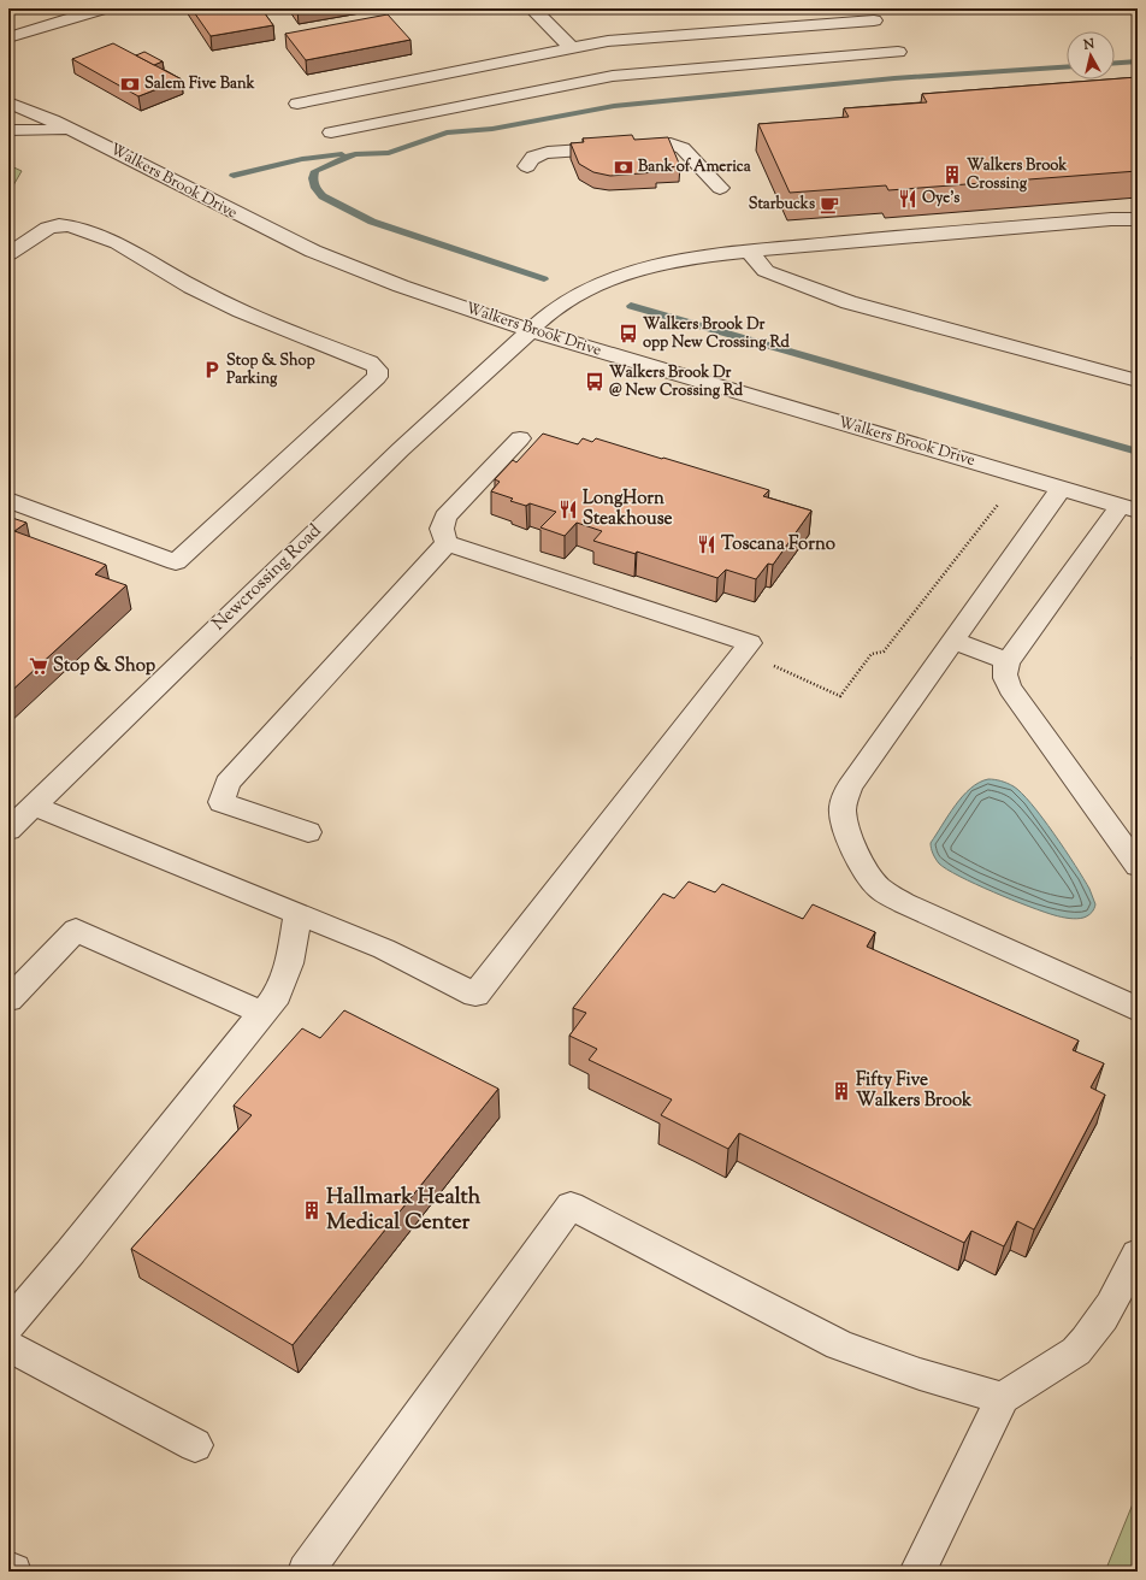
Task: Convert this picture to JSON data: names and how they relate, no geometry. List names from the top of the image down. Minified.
{"streets":{"street":["Walkers Brook Drive","Newcrossing Road"]},"crossings":[["Walkers Brook Drive","Newcrossing Road"]],"places":{"bank":["Salem Five Bank","Bank of America"],"building":["Walkers Brook Crossing","Fifty Five Walkers Brook","Hallmark Health Medical Center"],"restaurant":["Oye's","LongHorn Steakhouse","Toscana Forno"],"cafe":["Starbucks"],"bus stop":["Walkers Brook Dr opp New Crossing Rd","Walkers Brook Dr @ New Crossing Rd"],"parking":["Stop & Shop Parking"],"supermarket":["Stop & Shop"]},"north":"top"}
